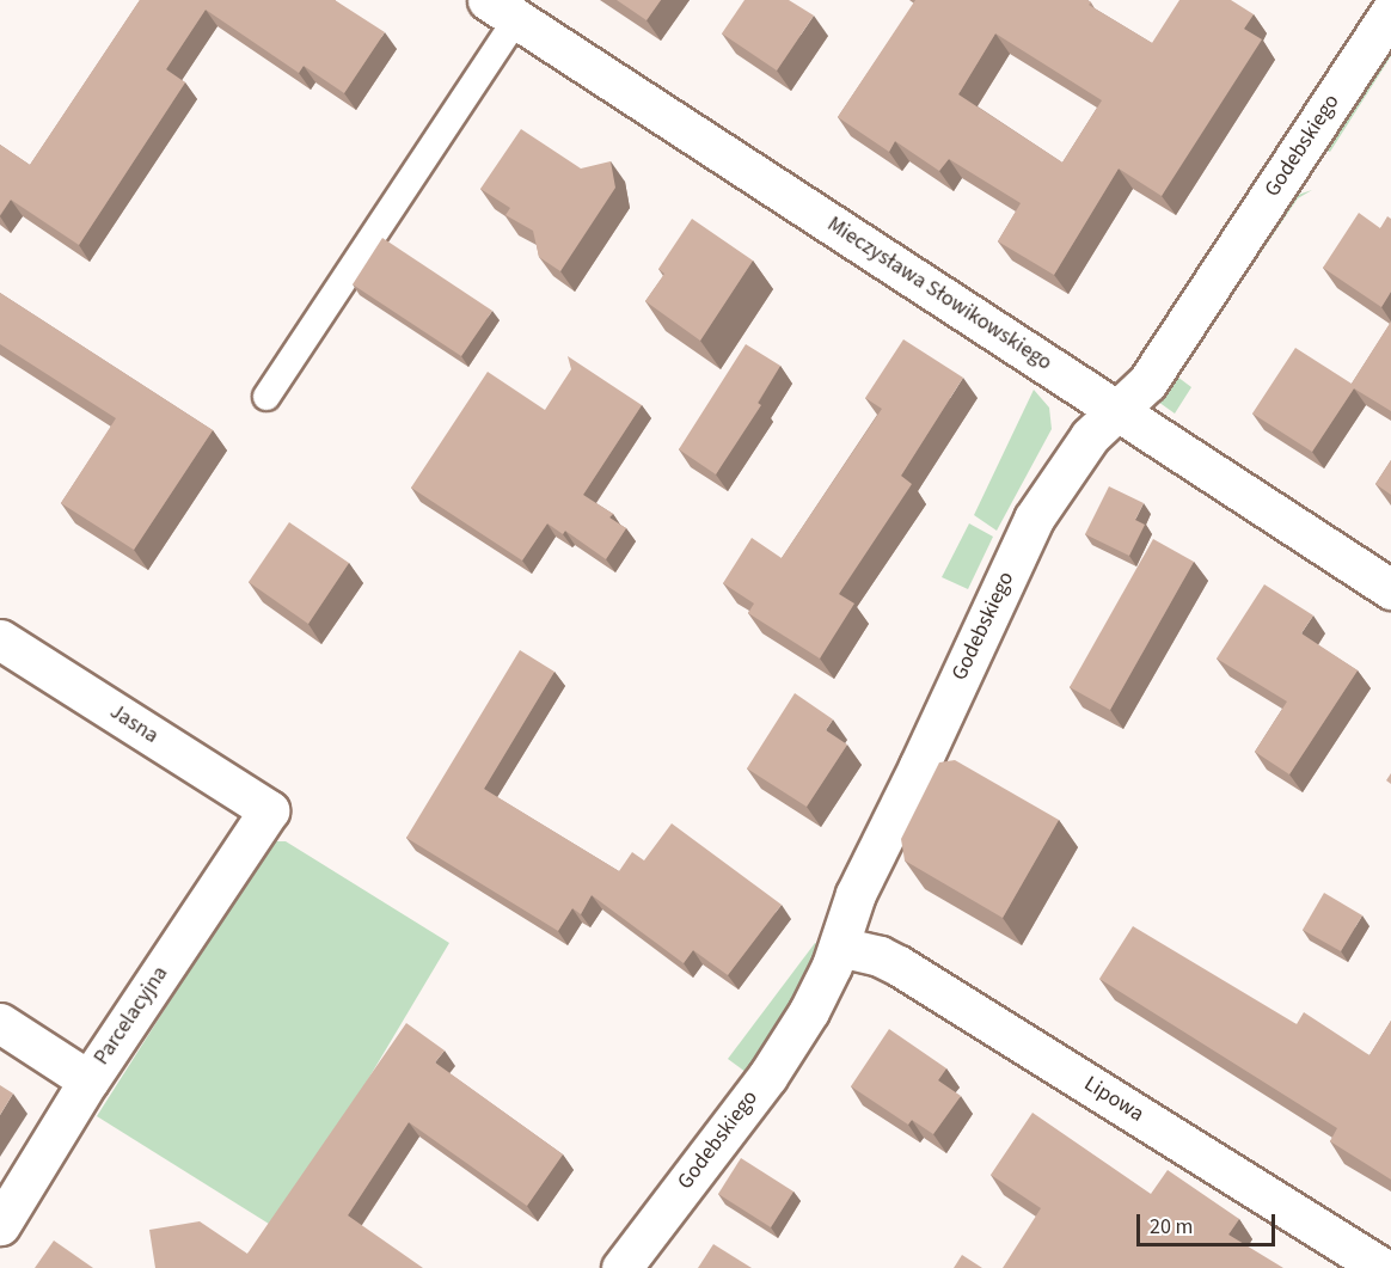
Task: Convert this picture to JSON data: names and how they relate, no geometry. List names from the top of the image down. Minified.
{"streets":{"street":["Godebskiego","Mieczysława Słowikowskiego","Jasna","Parcelacyjna","Lipowa"]},"crossings":[["Godebskiego","Mieczysława Słowikowskiego"],["Godebskiego","Lipowa"],["Jasna","Parcelacyjna"]],"scale_bar":"20 m"}
